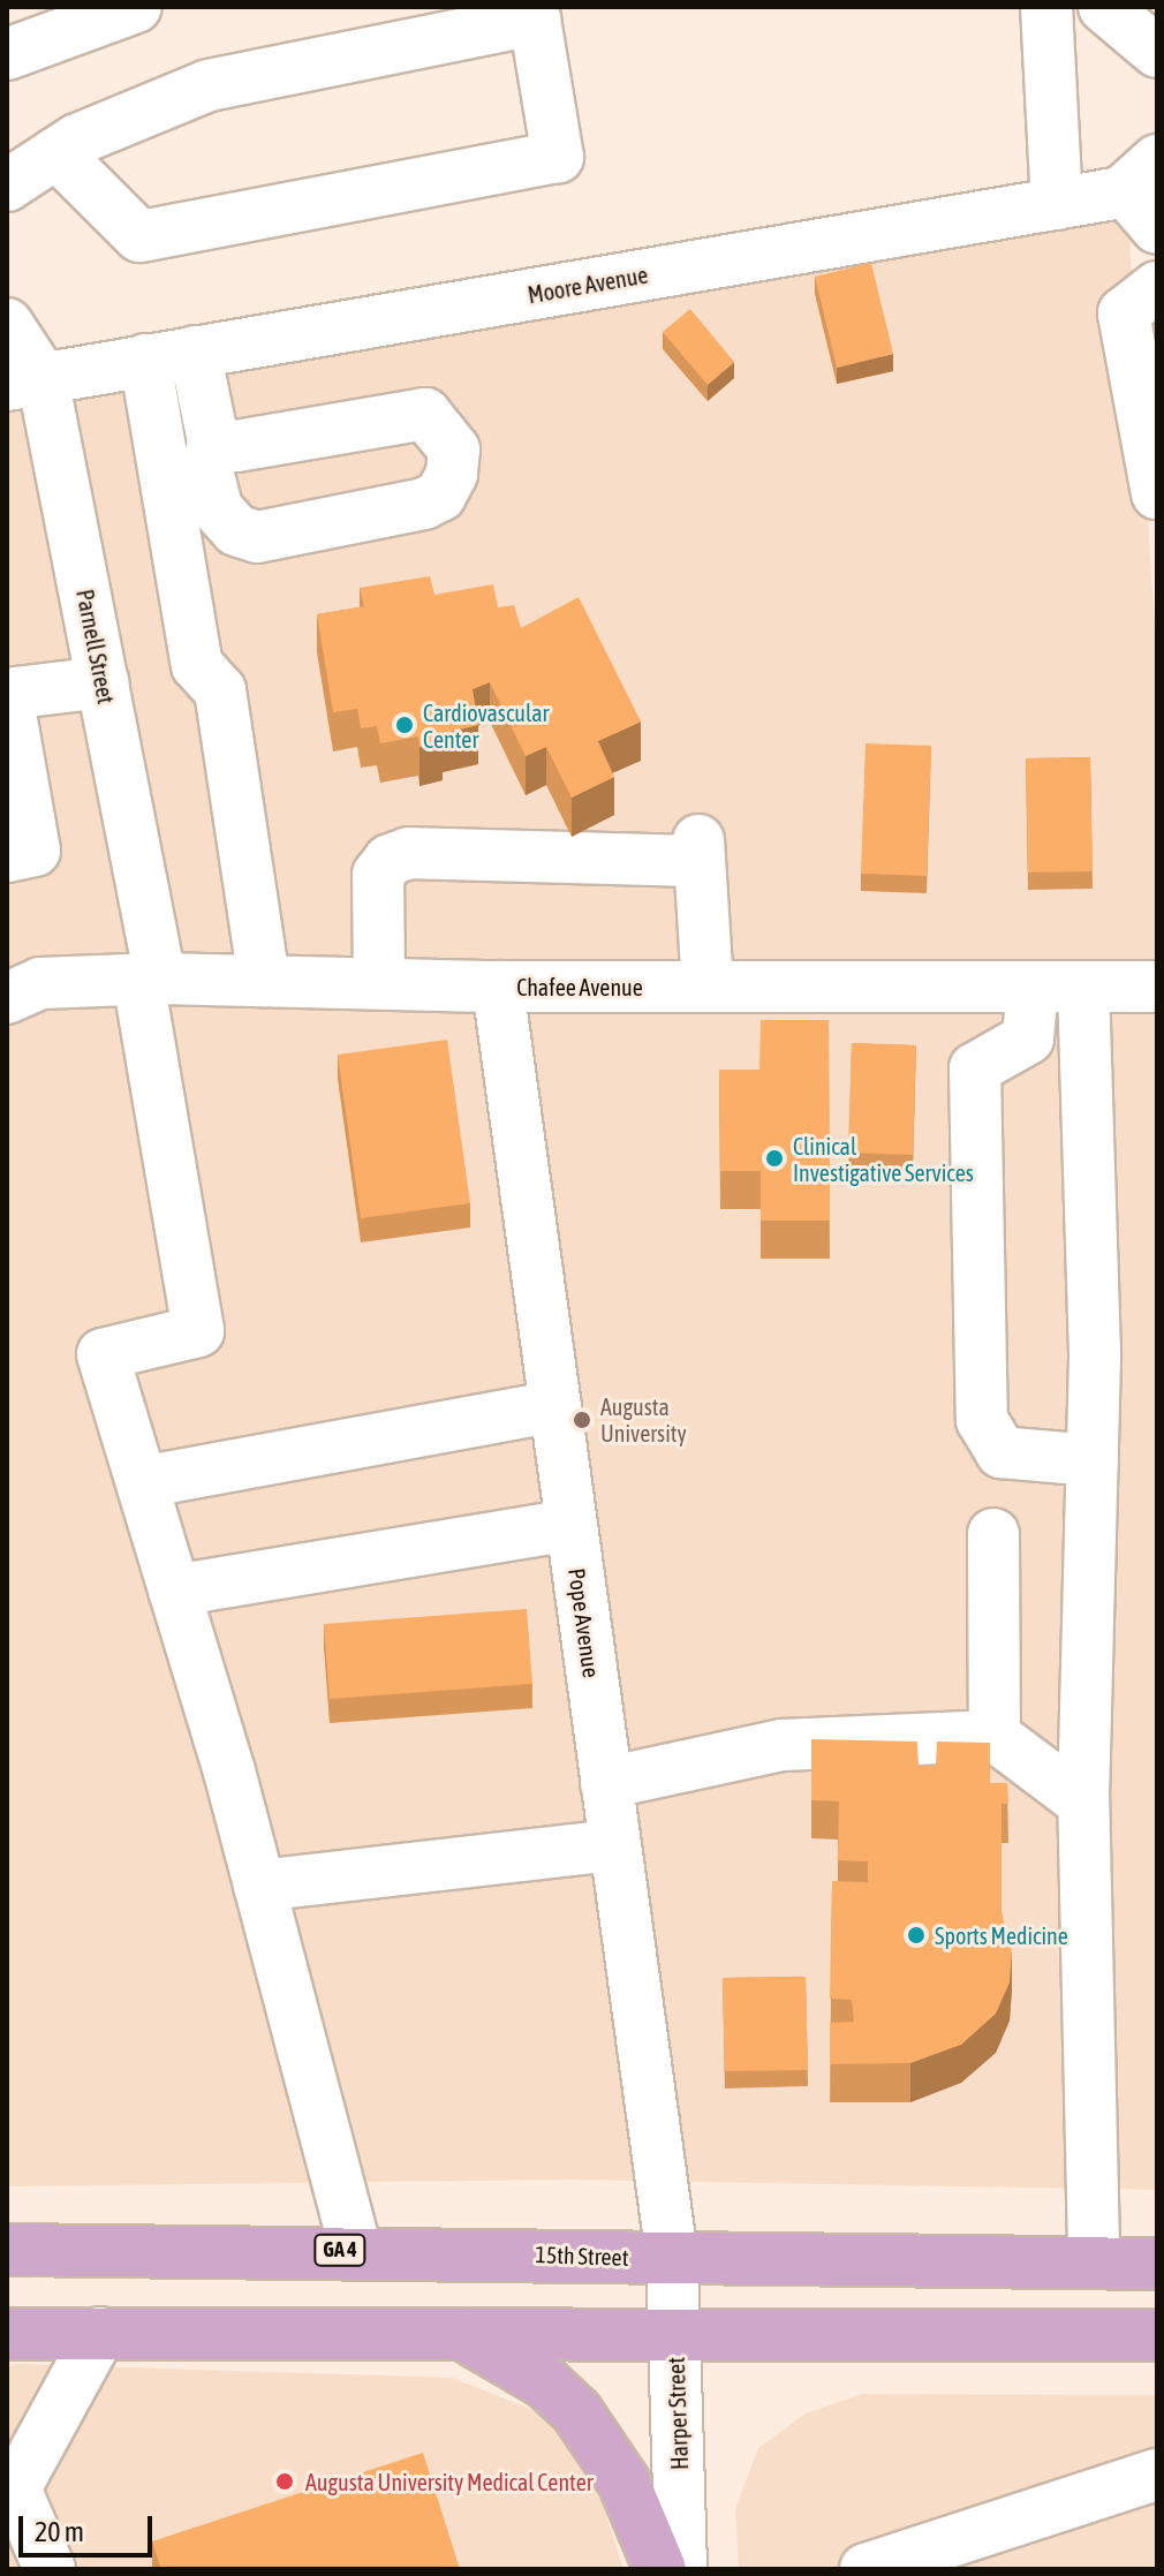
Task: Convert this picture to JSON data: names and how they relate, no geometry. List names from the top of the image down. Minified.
{"streets":{"main road":["GA 4","15th Street"],"street":["Moore Avenue","Parnell Street","Chafee Avenue","Pope Avenue","Harper Street"]},"crossings":[["Moore Avenue","Parnell Street"],["Parnell Street","Chafee Avenue"],["Chafee Avenue","Pope Avenue"],["Pope Avenue","15th Street"],["Pope Avenue","Harper Street"],["15th Street","Harper Street"]],"places":["Cardiovascular Center","Clinical Investigative Services","Augusta University","Sports Medicine","Augusta University Medical Center"],"scale_bar":"20 m"}
